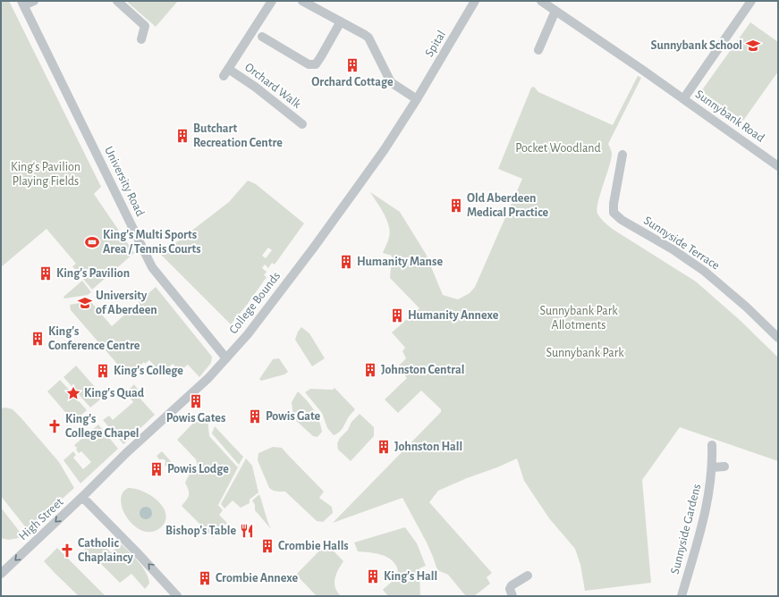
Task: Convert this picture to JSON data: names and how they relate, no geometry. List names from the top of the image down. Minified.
{"streets":{"street":["Spital","Orchard Walk","Sunnybank Road","University Road","Sunnyside Terrace","College Bounds","High Street","Sunnyside Gardens"]},"crossings":[["Spital","College Bounds"],["University Road","College Bounds"],["College Bounds","High Street"]],"one_way":["High Street"],"parks":["Pocket Woodland","King's Pavilion Playing Fields","Sunnybank Park Allotments","Sunnybank Park"],"places":{"school or university":["Sunnybank School","University of Aberdeen"],"building":["Orchard Cottage","Butchart Recreation Centre","Old Aberdeen Medical Practice","Humanity Manse","King's Pavilion","Humanity Annexe","King's Conference Centre","Johnston Central","King's College","Powis Gates","Powis Gate","Johnston Hall","Powis Lodge","Crombie Halls","King's Hall","Crombie Annexe"],"sports":["King's Multi Sports Area / Tennis Courts"],"place":["King's Quad"],"church":["King's College Chapel","Catholic Chaplaincy"],"restaurant":["Bishop's Table"]}}
